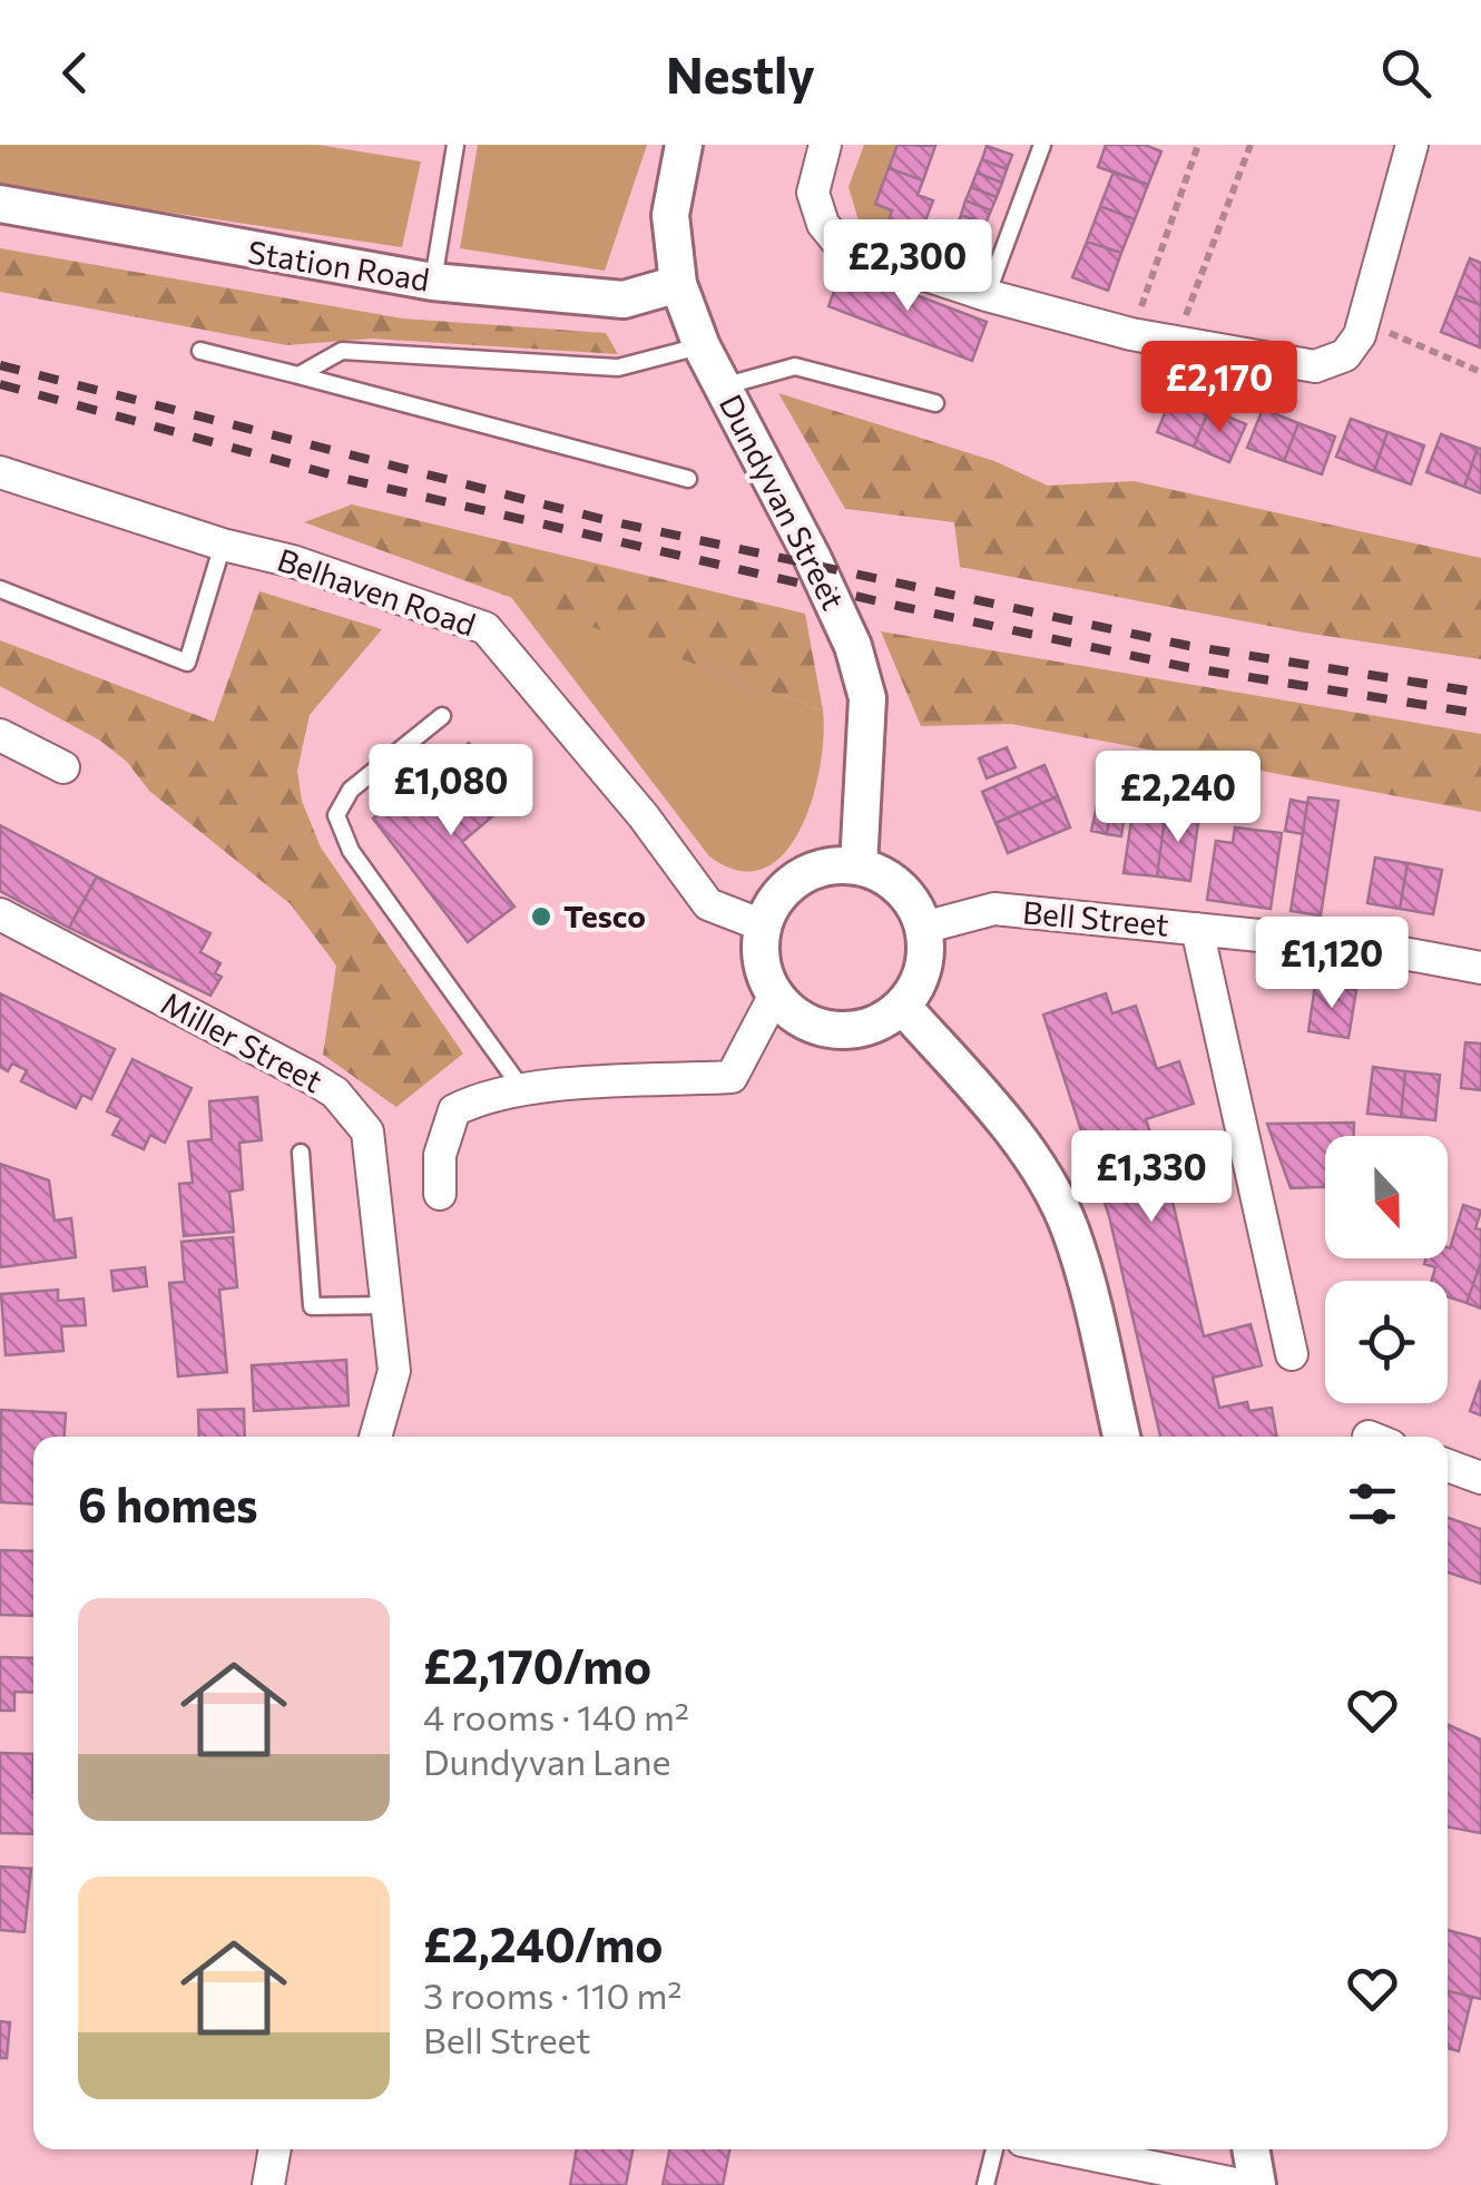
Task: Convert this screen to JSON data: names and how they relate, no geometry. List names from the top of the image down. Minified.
{"streets":{"street":["Station Road","Dundyvan Street","Belhaven Road","Bell Street","Miller Street"]},"crossings":[["Station Road","Dundyvan Street"],["Dundyvan Street","Belhaven Road"],["Dundyvan Street","Bell Street"],["Belhaven Road","Bell Street"]],"places":["Tesco"],"north":"bottom","page":{"header":"Nestly","price":["£2,300","£2,170","£1,080","£2,240","£1,120","£1,330"],"heading":"6 homes","list":[{"name":"£2,170/mo","note":"4 rooms · 140 m² · Dundyvan Lane"},{"name":"£2,240/mo","note":"3 rooms · 110 m² · Bell Street"}]}}
